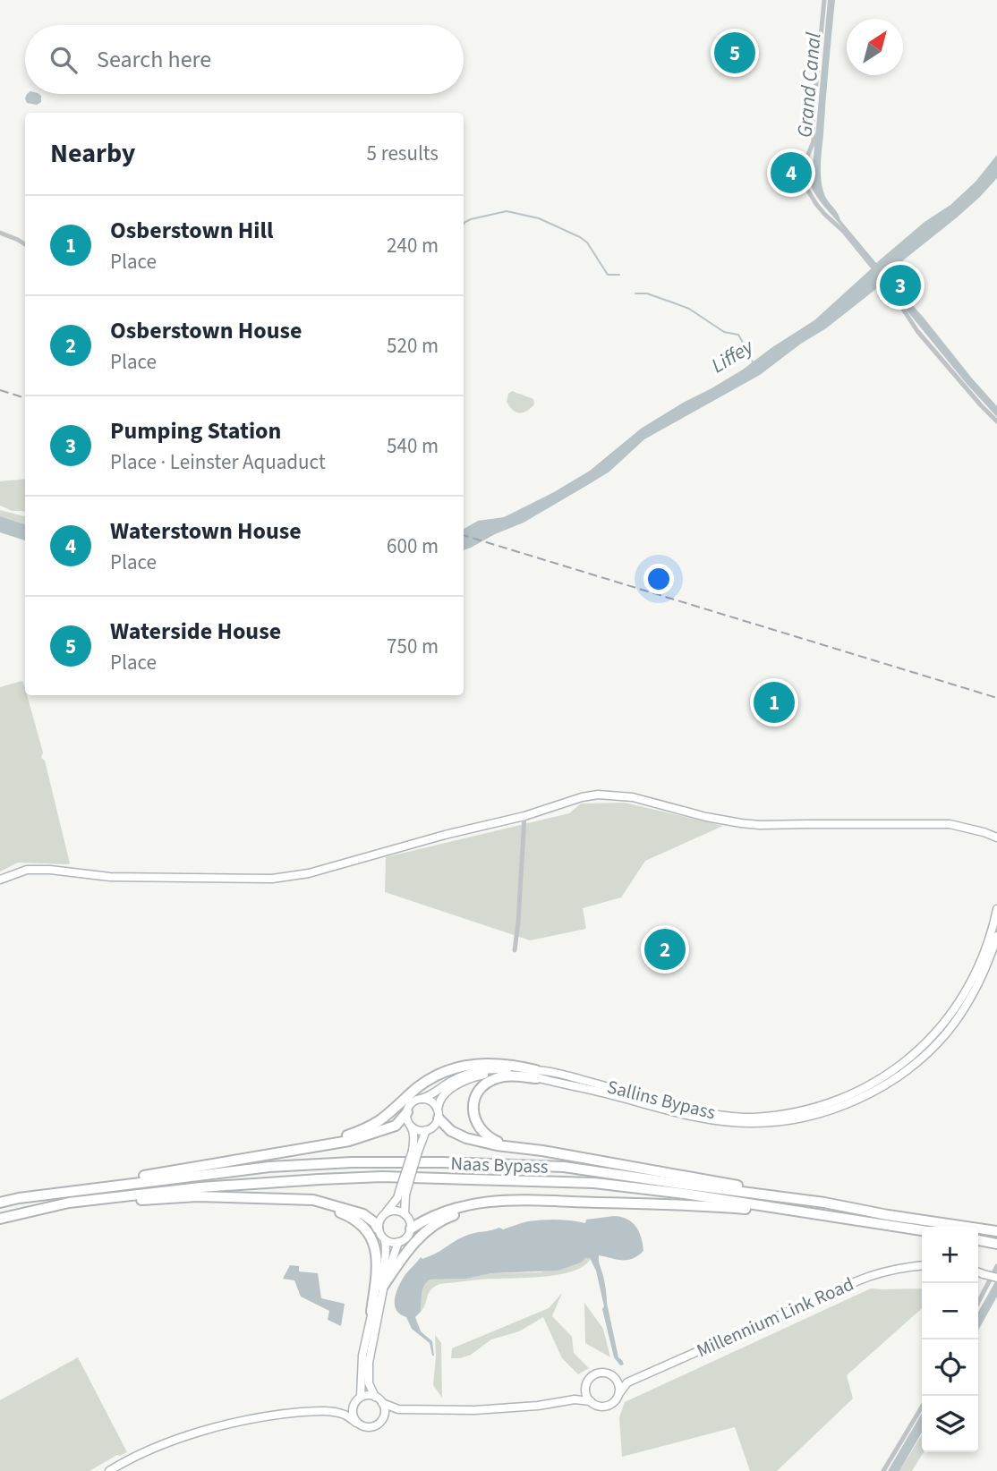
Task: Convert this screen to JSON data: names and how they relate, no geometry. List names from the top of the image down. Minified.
{"streets":{"highway":["Naas Bypass"],"main road":["Sallins Bypass","Millennium Link Road"]},"water":["Grand Canal","Liffey"],"north":"top right","page":{"search":"Search here","pins":["5","4","3","1","2"],"heading":["Nearby","5 results"],"list":[{"mark":"1","name":"Osberstown Hill","note":"Place","value":"240 m"},{"mark":"2","name":"Osberstown House","note":"Place","value":"520 m"},{"mark":"3","name":"Pumping Station","note":"Place · Leinster Aquaduct","value":"540 m"},{"mark":"4","name":"Waterstown House","note":"Place","value":"600 m"},{"mark":"5","name":"Waterside House","note":"Place","value":"750 m"}],"map_buttons":["+","−"]}}
